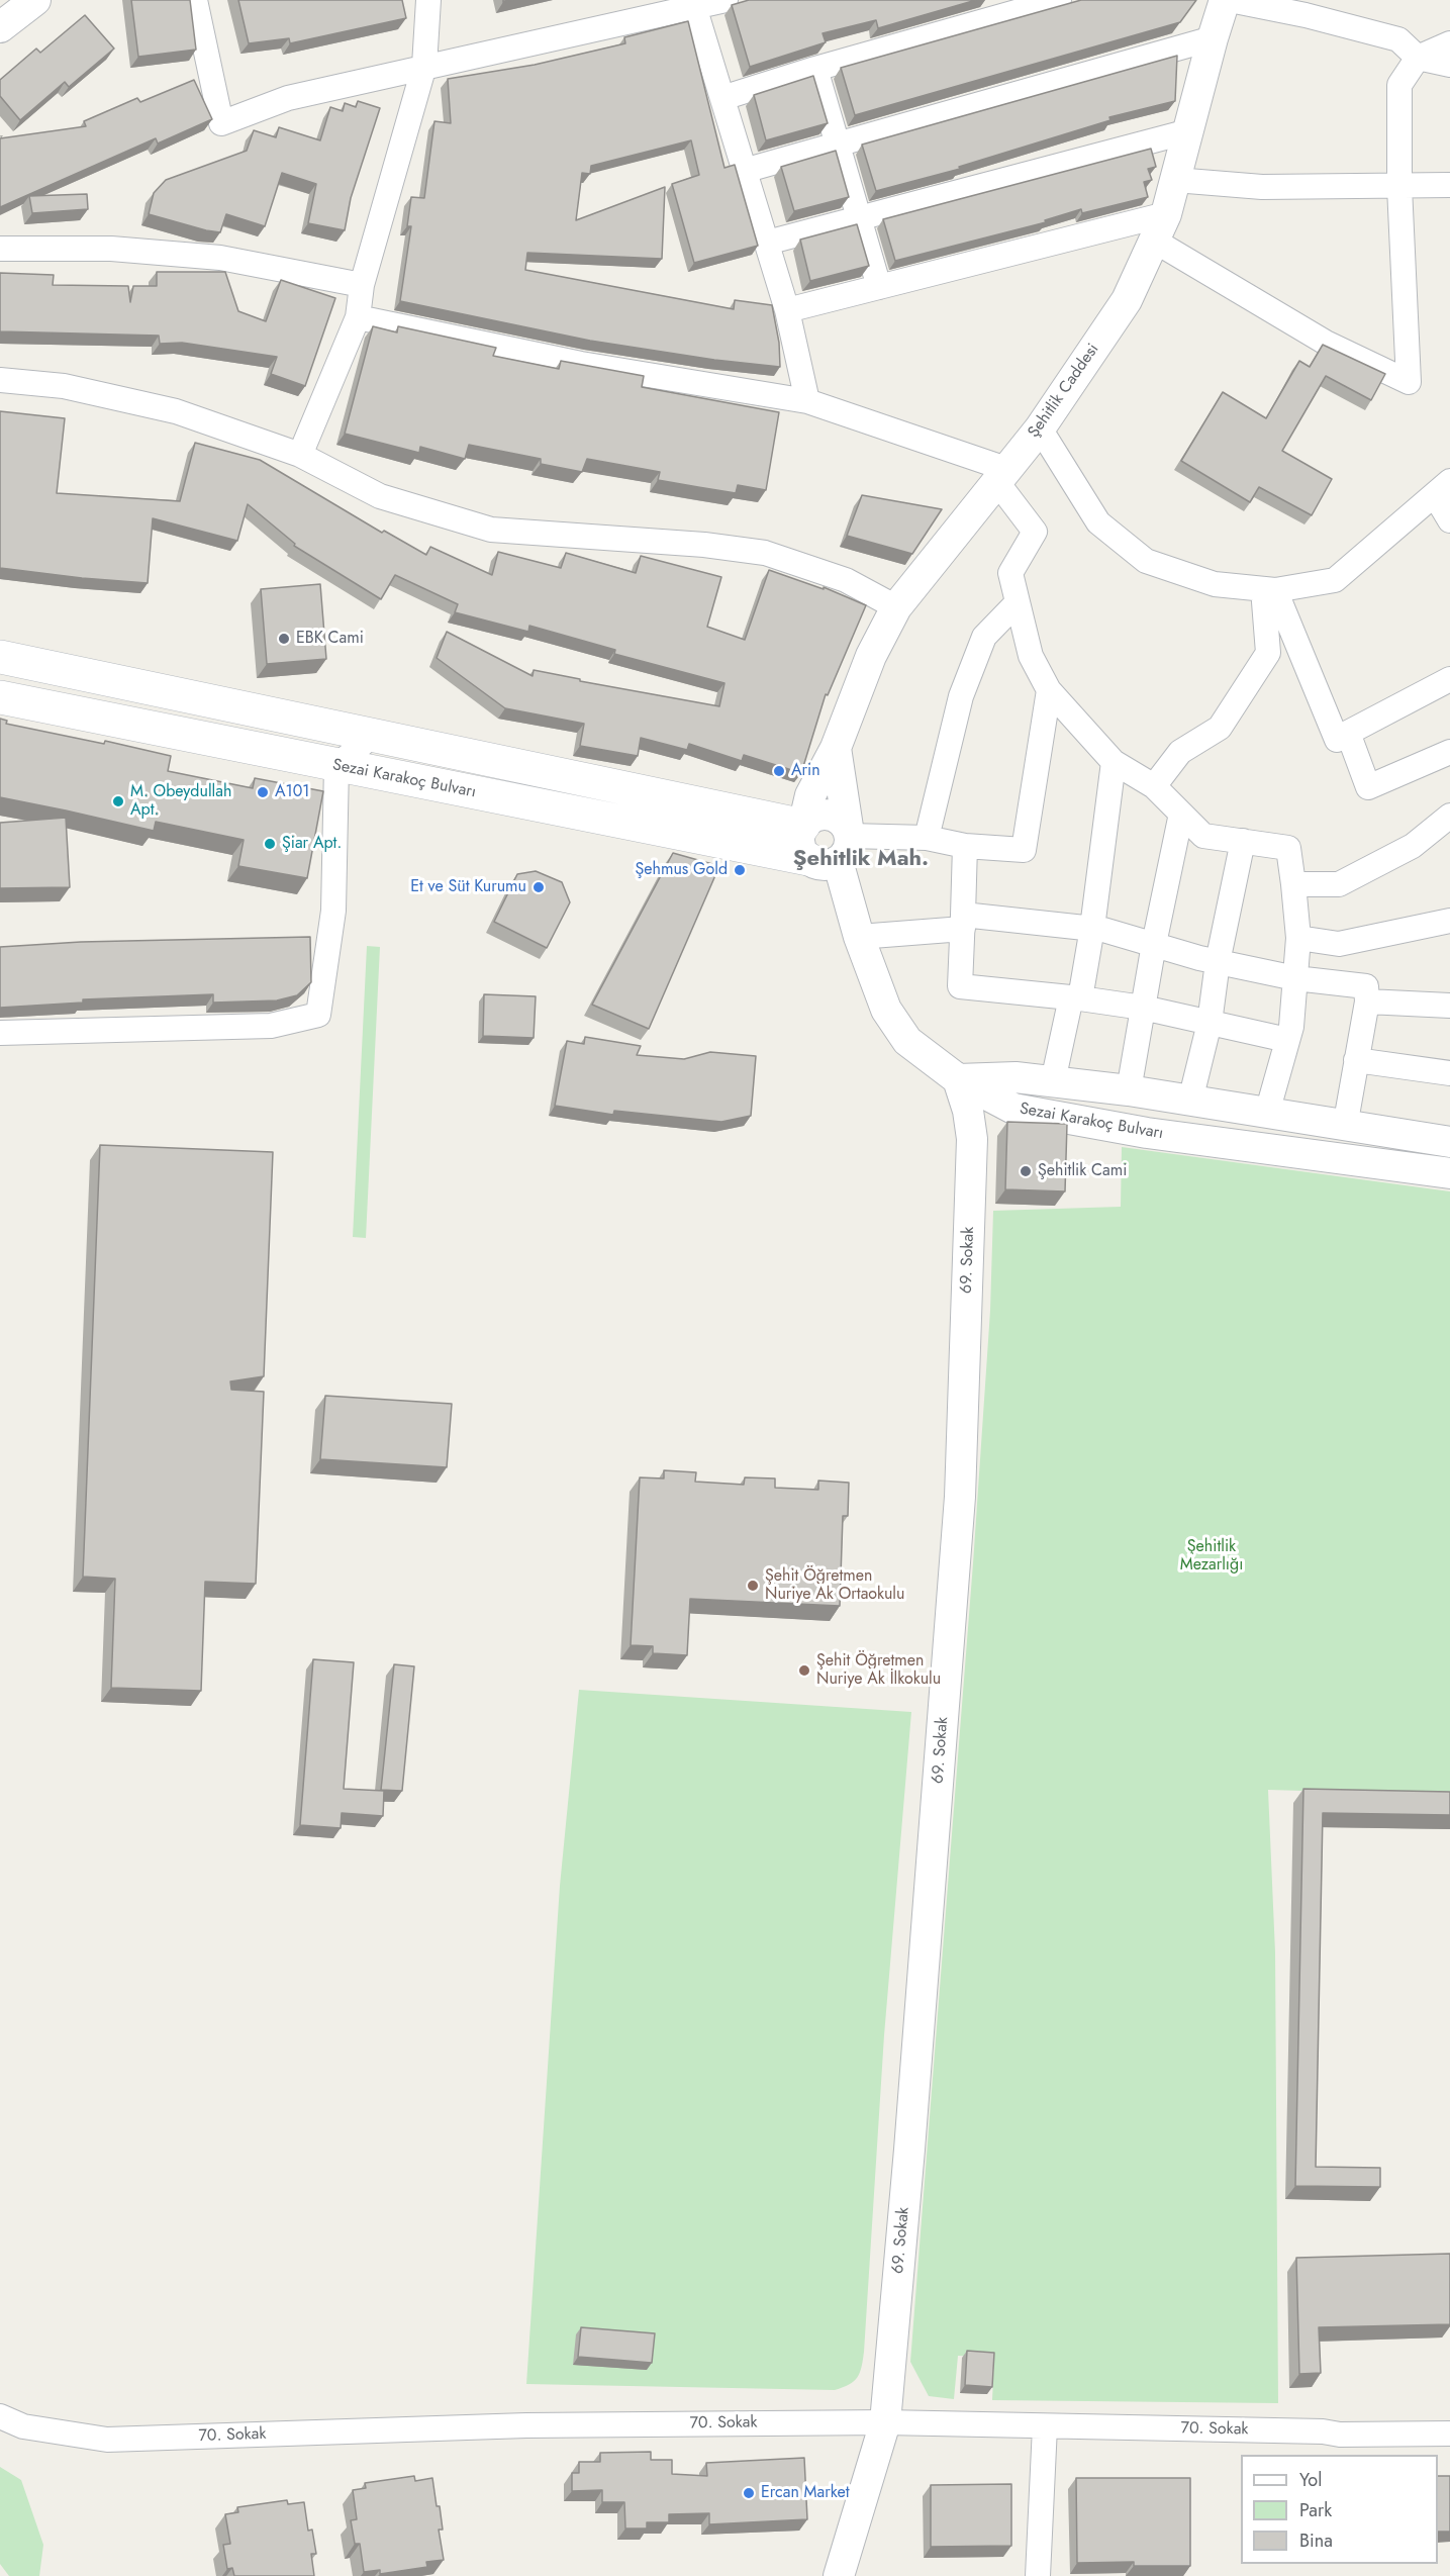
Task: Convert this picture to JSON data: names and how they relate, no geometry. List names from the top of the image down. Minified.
{"streets":{"main road":["Sezai Karakoç Bulvarı"],"street":["Şehitlik Caddesi","69. Sokak","70. Sokak"]},"crossings":[["Şehitlik Caddesi","Sezai Karakoç Bulvarı"],["Sezai Karakoç Bulvarı","69. Sokak"],["69. Sokak","70. Sokak"]],"districts":["Şehitlik Mah."],"parks":["Şehitlik Mezarlığı"],"places":["EBK Cami","Arin","A101","M. Obeydullah Apt.","Şiar Apt.","Şehmus Gold","Et ve Süt Kurumu","Şehitlik Cami","Şehit Öğretmen Nuriye Ak Ortaokulu","Şehit Öğretmen Nuriye Ak İlkokulu","Ercan Market"],"legend":["Yol","Park","Bina"]}
